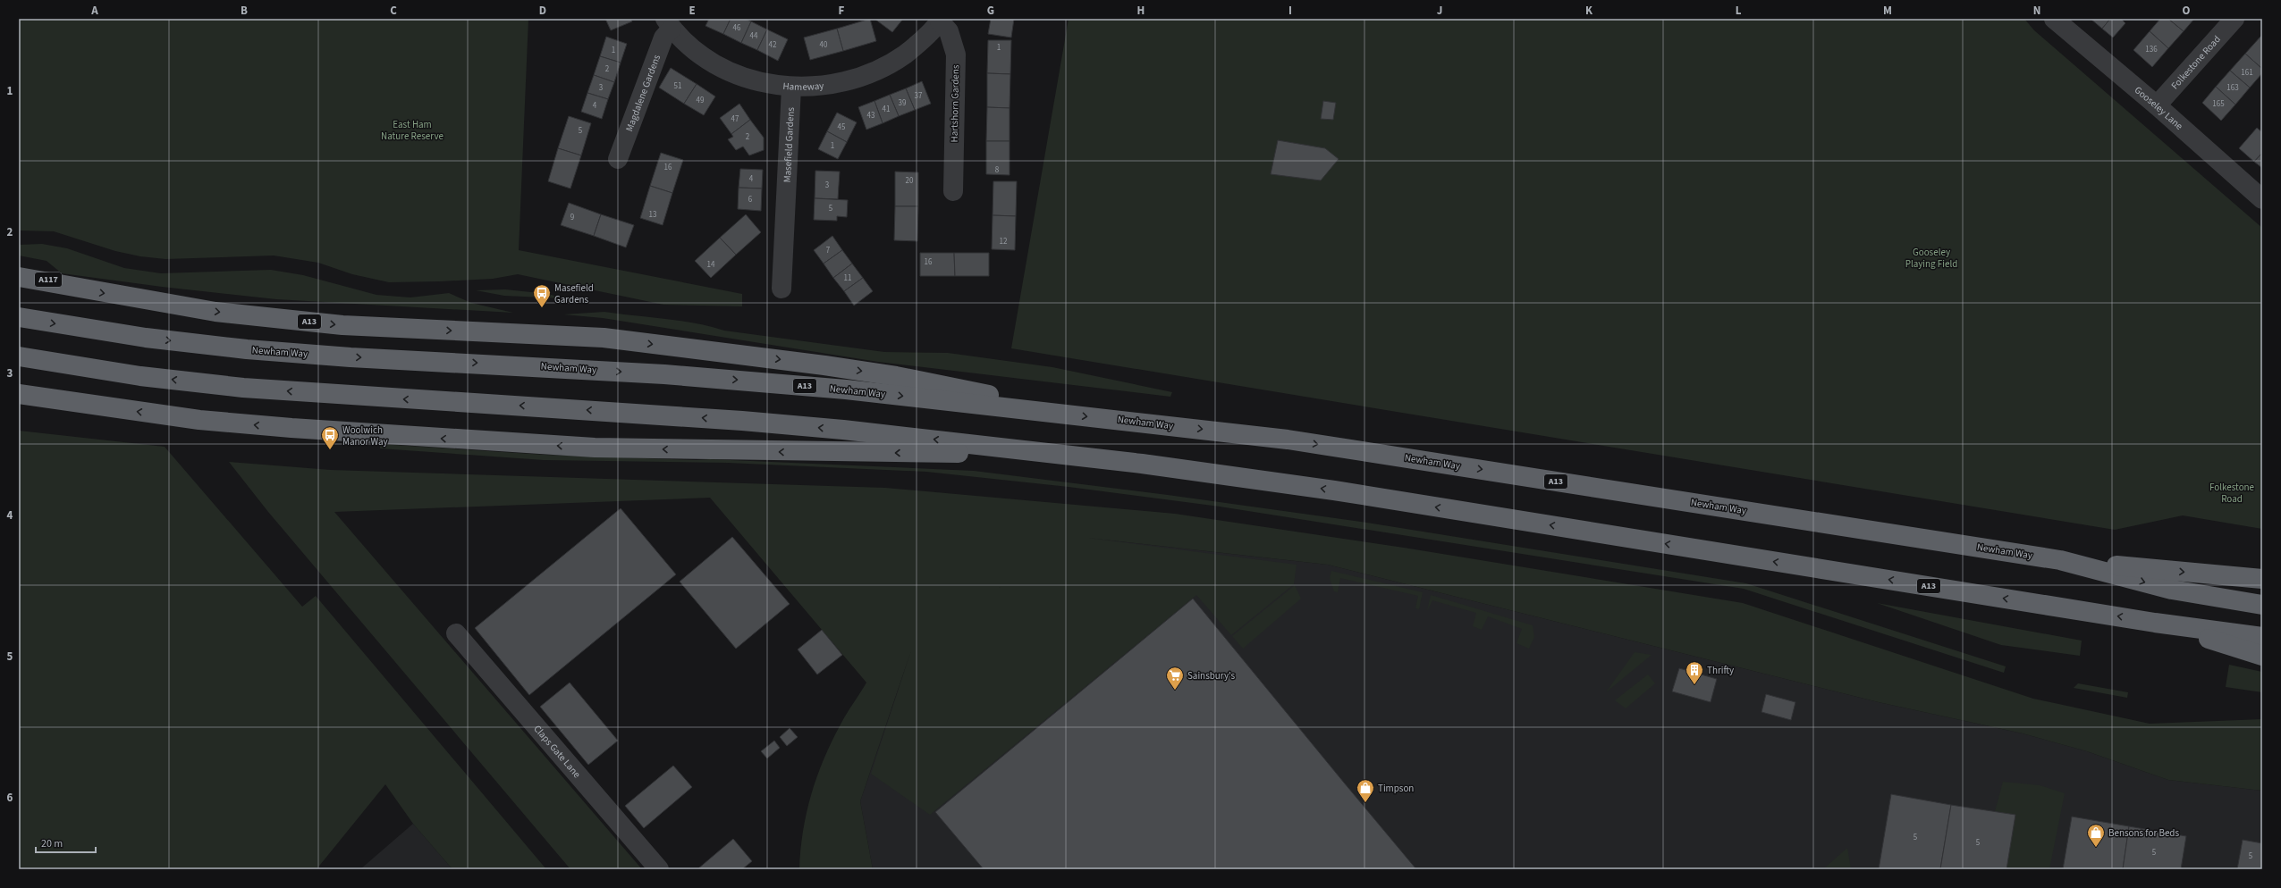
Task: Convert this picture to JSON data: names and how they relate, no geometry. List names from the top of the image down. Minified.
{"streets":{"highway":["A117","A13","Newham Way"],"street":["Folkestone Road","Hameway","Magdalene Gardens","Hartshorn Gardens","Gooseley Lane","Masefield Gardens","Claps Gate Lane"]},"crossings":[["Folkestone Road","Gooseley Lane"],["Hameway","Magdalene Gardens"],["Hameway","Hartshorn Gardens"],["Hameway","Masefield Gardens"],["A117","A13"],["A13","Newham Way"]],"parks":["East Ham Nature Reserve","Gooseley Playing Field","Folkestone Road"],"places":{"bus stop":["Masefield Gardens","Woolwich Manor Way"],"building":["Thrifty"],"supermarket":["Sainsbury's"],"shop":["Timpson","Bensons for Beds"]},"house_numbers":["46","44","42","40","1","136","1","2","161","51","3","163","37","49","39","165","4","41","43","47","45","5","2","1","16","8","4","20","3","6","5","13","9","12","7","16","14","11","5","5","5","5"],"scale_bar":"20 m","grid":{"columns":["A","B","C","D","E","F","G","H","I","J","K","L","M","N","O"],"rows":["1","2","3","4","5","6"]}}
